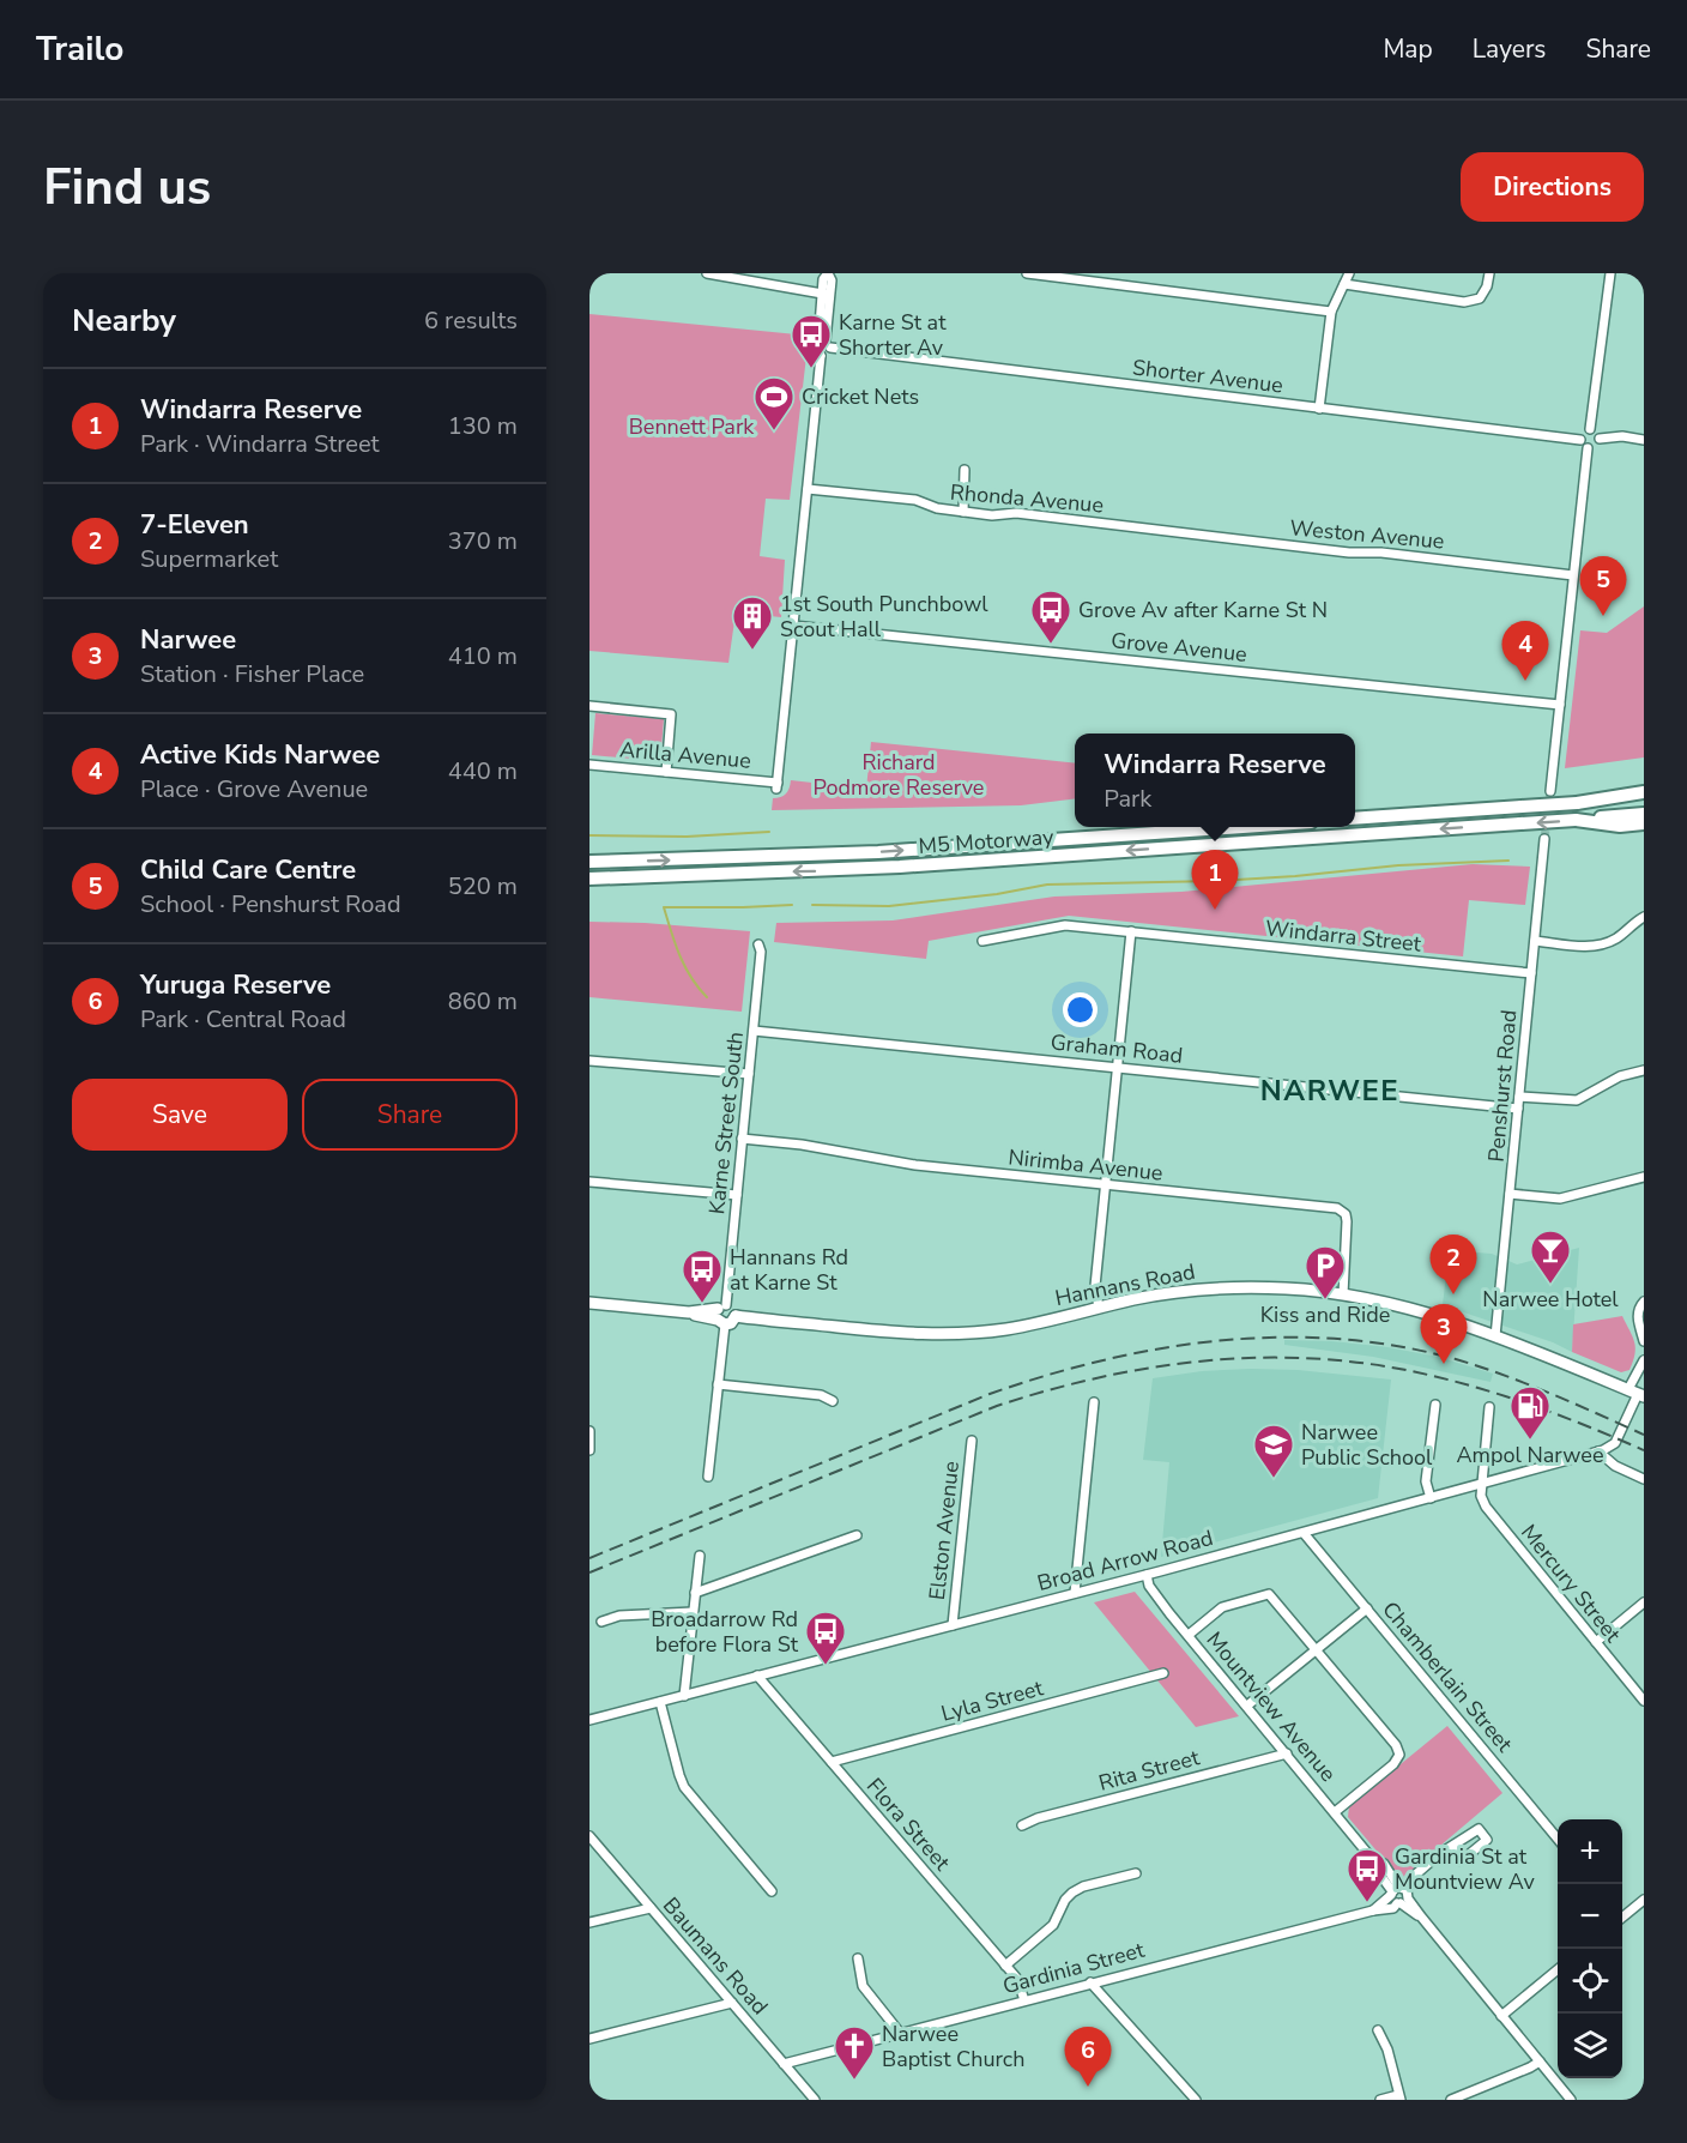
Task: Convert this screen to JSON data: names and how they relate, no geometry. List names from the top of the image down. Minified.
{"streets":{"highway":["M5 Motorway"],"main road":["Hannans Road"],"street":["Shorter Avenue","Rhonda Avenue","Weston Avenue","Grove Avenue","Arilla Avenue","Windarra Street","Graham Road","Penshurst Road","Karne Street South","Nirimba Avenue","Elston Avenue","Broad Arrow Road","Mercury Street","Chamberlain Street","Lyla Street","Mountview Avenue","Rita Street","Flora Street","Baumans Road","Gardinia Street"]},"crossings":[["Rhonda Avenue","Weston Avenue"],["Grove Avenue","Arilla Avenue"],["Windarra Street","Penshurst Road"],["Graham Road","Penshurst Road"],["Graham Road","Karne Street South"],["Penshurst Road","Hannans Road"],["Karne Street South","Nirimba Avenue"],["Karne Street South","Hannans Road"],["Nirimba Avenue","Hannans Road"],["Hannans Road","Broad Arrow Road"],["Elston Avenue","Broad Arrow Road"],["Broad Arrow Road","Mercury Street"],["Broad Arrow Road","Chamberlain Street"],["Broad Arrow Road","Mountview Avenue"],["Broad Arrow Road","Flora Street"],["Lyla Street","Flora Street"],["Mountview Avenue","Rita Street"],["Mountview Avenue","Gardinia Street"],["Flora Street","Gardinia Street"],["Baumans Road","Gardinia Street"]],"districts":["NARWEE"],"parks":["Bennett Park","Richard Podmore Reserve"],"places":{"bus stop":["Karne St at Shorter Av","Grove Av after Karne St N","Hannans Rd at Karne St","Broadarrow Rd before Flora St","Gardinia St at Mountview Av"],"sports":["Cricket Nets"],"building":["1st South Punchbowl Scout Hall"],"bar":["Narwee Hotel"],"parking":["Kiss and Ride"],"fuel station":["Ampol Narwee"],"school or university":["Narwee Public School"],"church":["Narwee Baptist Church"]},"page":{"header":"Trailo","nav":["Map","Layers","Share"],"buttons":["Directions",["Save","Share"]],"title":"Find us","heading":["Nearby","6 results"],"list":[{"mark":"1","name":"Windarra Reserve","note":"Park · Windarra Street","value":"130 m"},{"mark":"2","name":"7-Eleven","note":"Supermarket","value":"370 m"},{"mark":"3","name":"Narwee","note":"Station · Fisher Place","value":"410 m"},{"mark":"4","name":"Active Kids Narwee","note":"Place · Grove Avenue","value":"440 m"},{"mark":"5","name":"Child Care Centre","note":"School · Penshurst Road","value":"520 m"},{"mark":"6","name":"Yuruga Reserve","note":"Park · Central Road","value":"860 m"}],"pins":["5","4","1","2","3","6"],"popup":["Windarra Reserve","Park"],"map_buttons":["+","−"]}}
